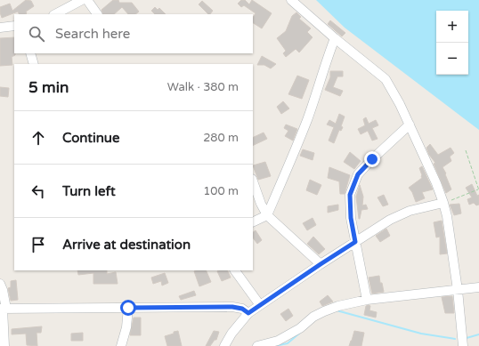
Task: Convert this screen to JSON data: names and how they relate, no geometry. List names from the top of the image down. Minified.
{"page":{"map_buttons":["+","−"],"search":"Search here","heading":["5 min","Walk · 380 m"],"list":[["Continue","280 m"],["Turn left","100 m"],"Arrive at destination"]}}
